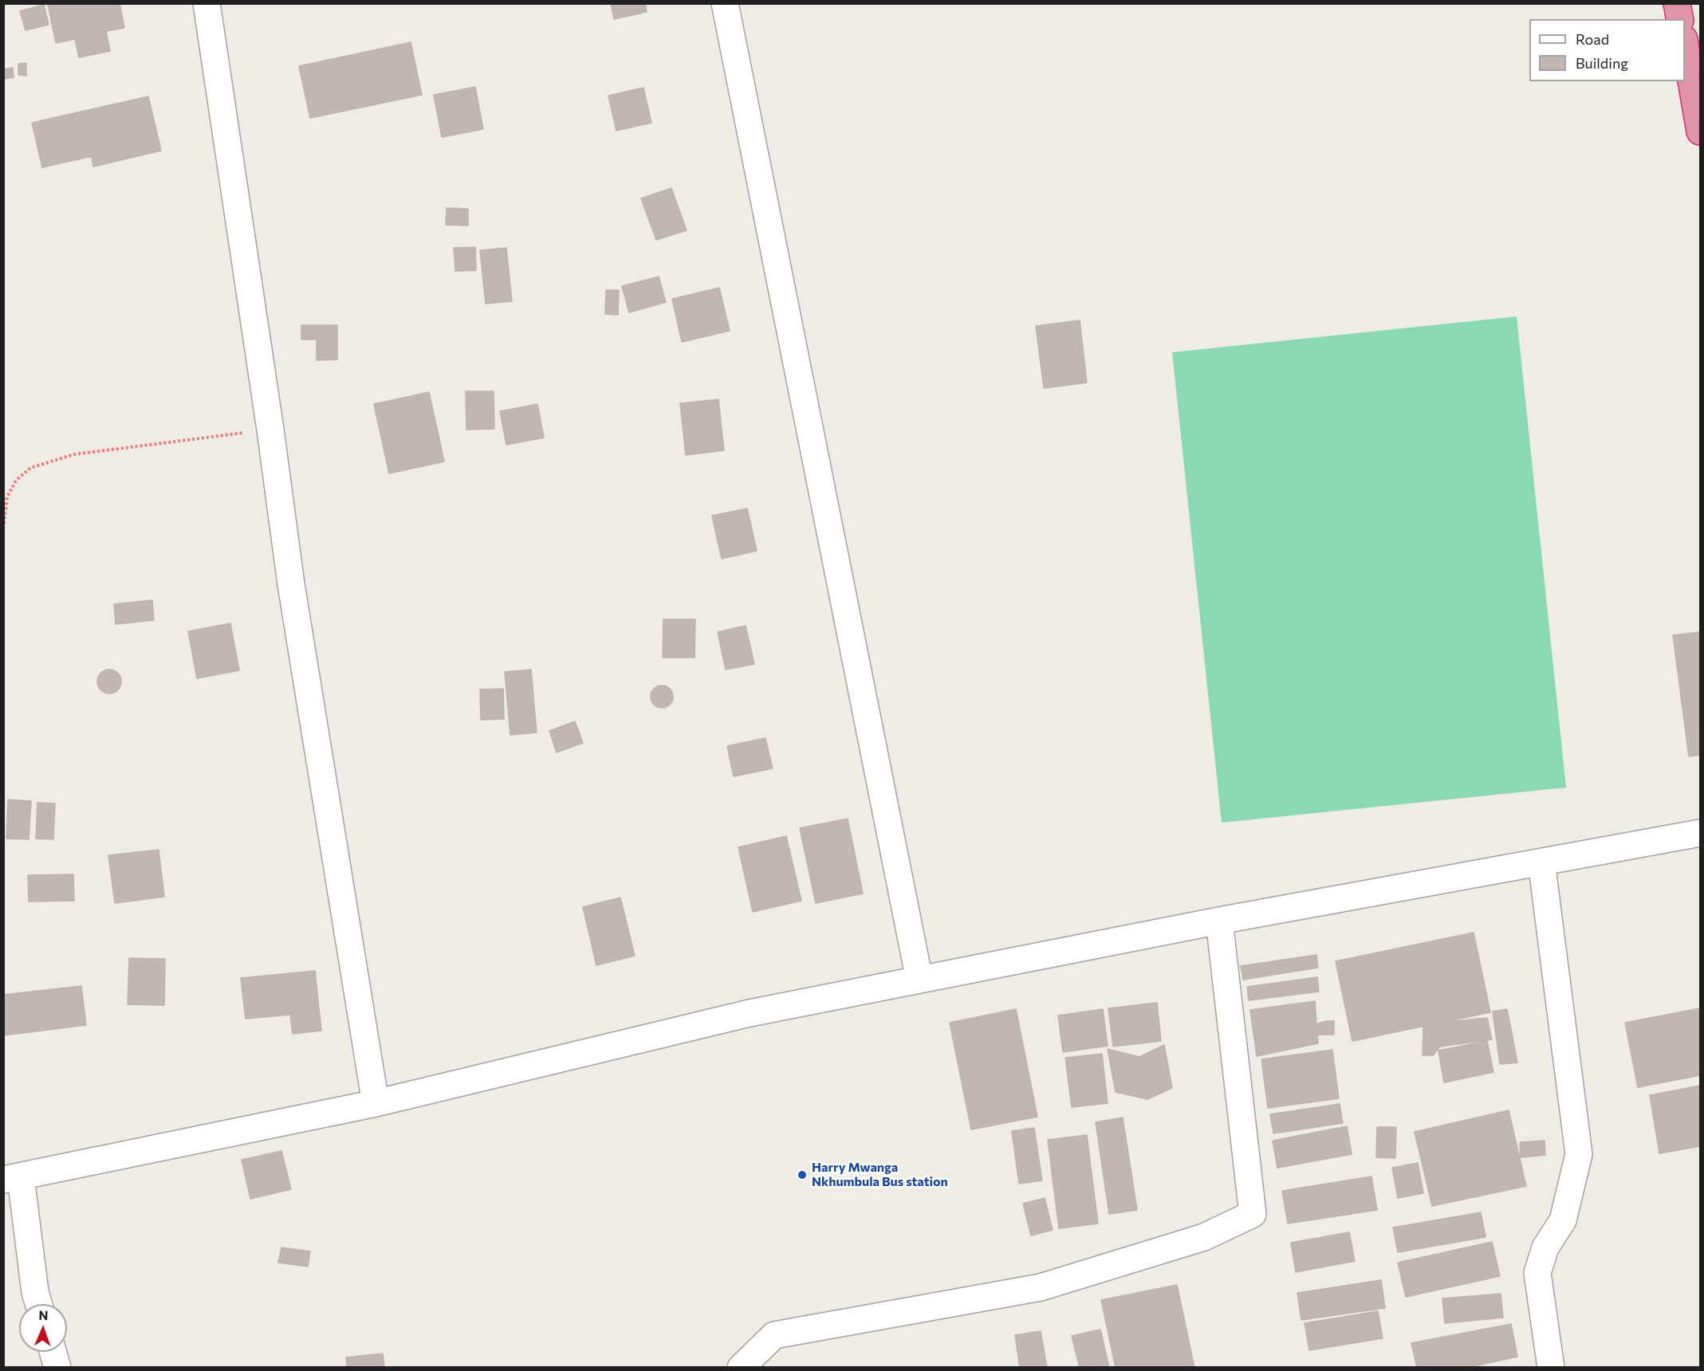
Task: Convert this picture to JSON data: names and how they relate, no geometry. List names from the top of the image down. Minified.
{"places":["Harry Mwanga Nkhumbula Bus station"],"legend":["Road","Building"],"north":"top"}
